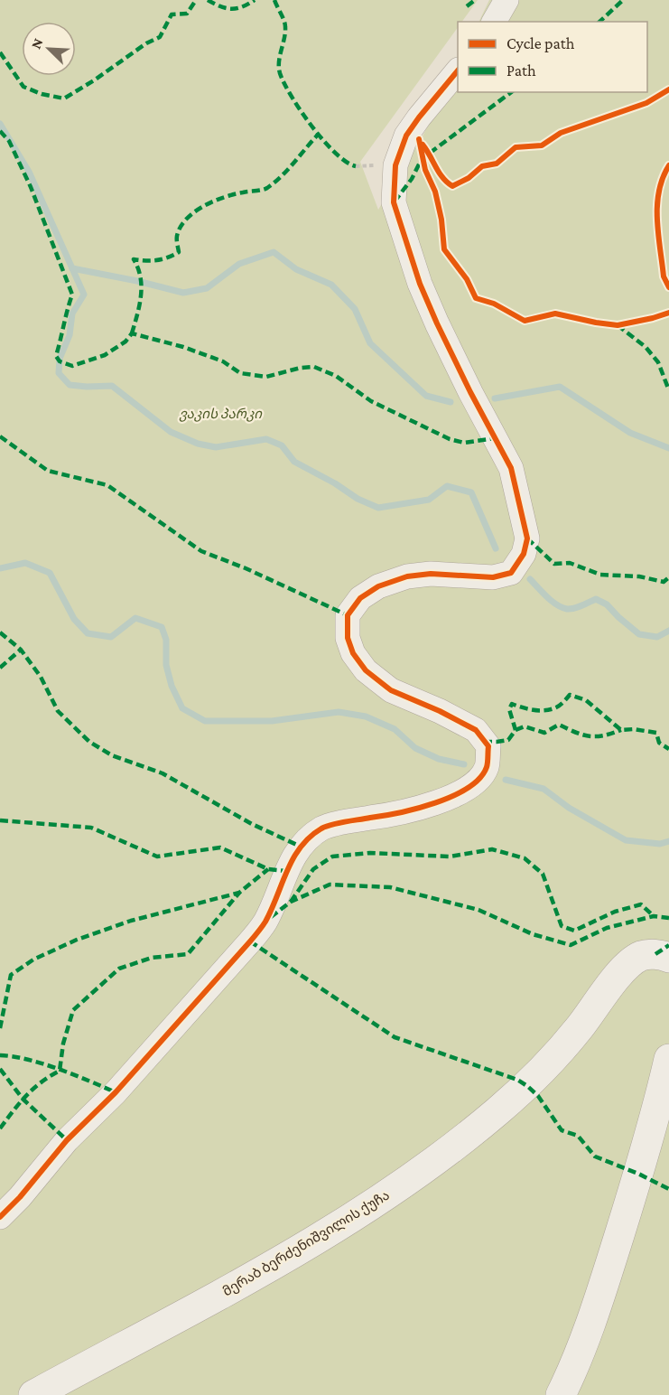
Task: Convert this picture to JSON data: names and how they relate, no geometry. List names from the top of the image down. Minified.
{"streets":{"street":["მერაბ ბერძენიშვილის ქუჩა"]},"parks":["ვაკის პარკი"],"legend":["Cycle path","Path"],"north":"top left"}
